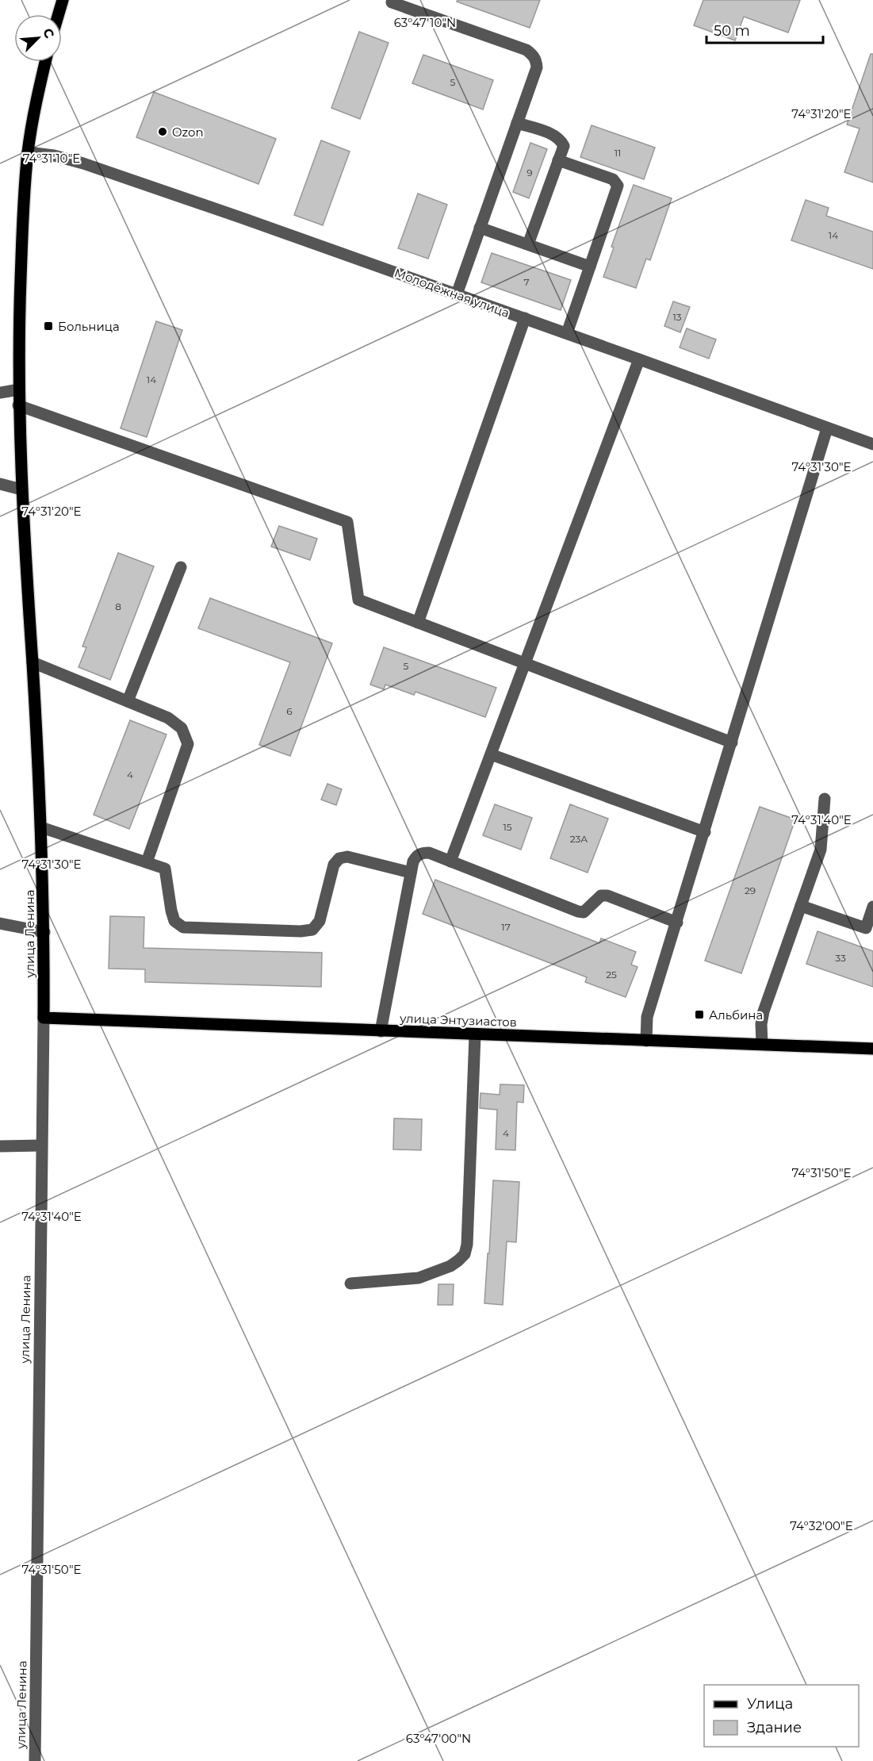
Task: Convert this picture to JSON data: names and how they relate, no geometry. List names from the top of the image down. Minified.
{"streets":{"main road":["улица Ленина","улица Энтузиастов"],"street":["Молодёжная улица"]},"crossings":[["Молодёжная улица","улица Ленина"],["улица Ленина","улица Энтузиастов"]],"places":{"other":["Ozon"],"transit":["Больница","Альбина"]},"house_numbers":["5","11","9","14","7","13","14","8","5","6","4","15","23А","29","17","33","25","4"],"legend":["Улица","Здание"],"scale_bar":"50 m","north":"top right","coordinates":["63°47'10\"N","74°31'20\"E","74°31'10\"E","74°31'30\"E","74°31'40\"E","74°31'50\"E","74°32'00\"E","63°47'00\"N"]}
